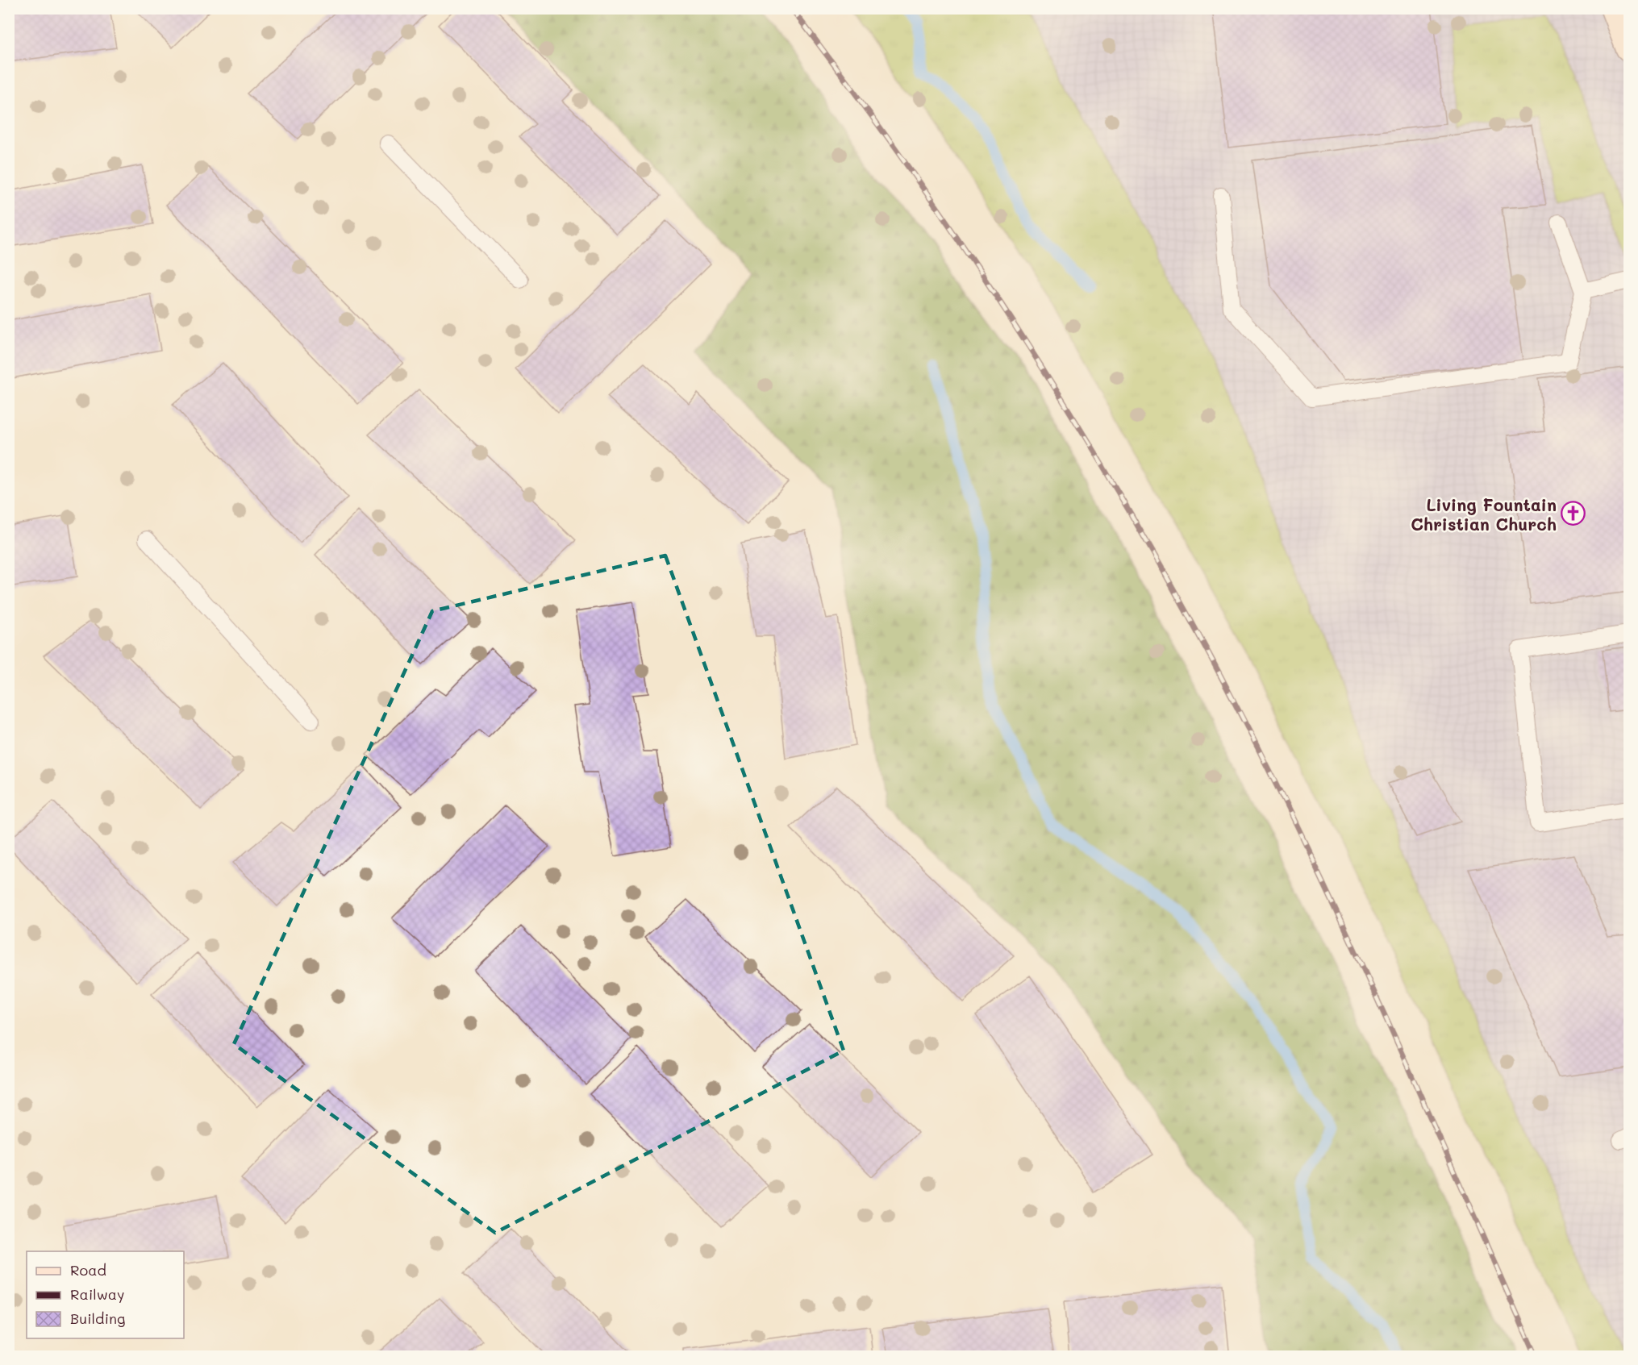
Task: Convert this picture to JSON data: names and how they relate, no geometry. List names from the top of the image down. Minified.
{"places":{"church":["Living Fountain Christian Church"]},"legend":["Road","Railway","Building"]}
